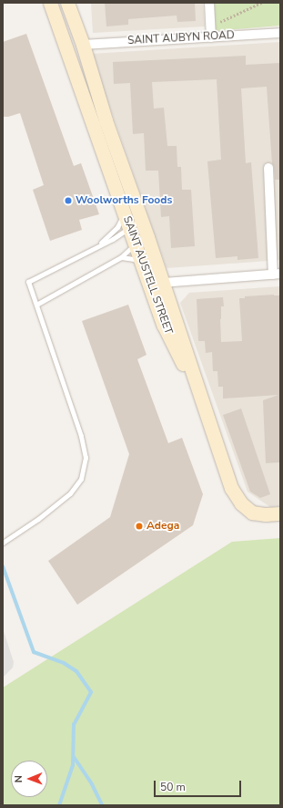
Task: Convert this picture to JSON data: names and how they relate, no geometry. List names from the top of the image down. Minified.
{"streets":{"street":["SAINT AUBYN ROAD","SAINT AUSTELL STREET"]},"crossings":[["SAINT AUBYN ROAD","SAINT AUSTELL STREET"]],"places":["Woolworths Foods","Adega"],"scale_bar":"50 m","north":"left"}
